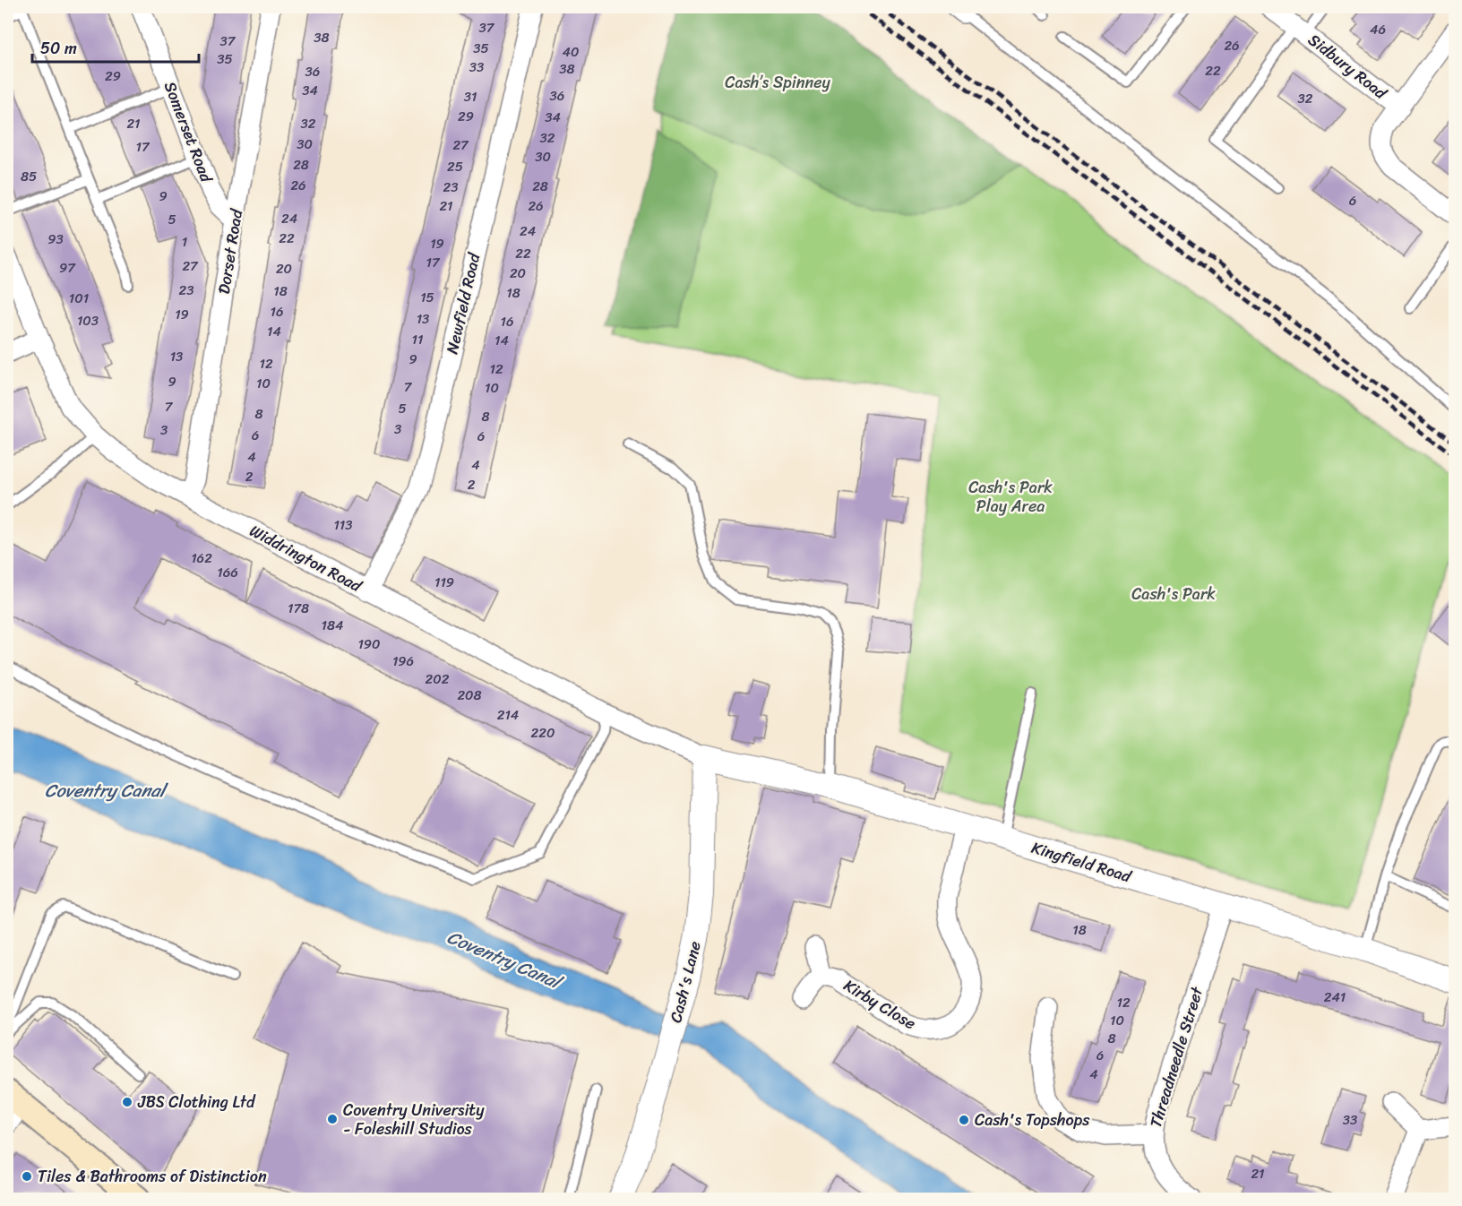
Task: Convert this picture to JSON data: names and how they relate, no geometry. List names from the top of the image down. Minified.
{"streets":{"street":["Sidbury Road","Somerset Road","Dorset Road","Newfield Road","Widdrington Road","Kingfield Road","Cash's Lane","Kirby Close","Threadneedle Street"]},"crossings":[["Somerset Road","Dorset Road"],["Dorset Road","Widdrington Road"],["Newfield Road","Widdrington Road"],["Widdrington Road","Kingfield Road"],["Widdrington Road","Cash's Lane"],["Kingfield Road","Cash's Lane"],["Kingfield Road","Kirby Close"],["Kingfield Road","Threadneedle Street"]],"water":["Coventry Canal"],"parks":["Cash’s Spinney","Cash's Park Play Area","Cash's Park"],"places":["JBS Clothing Ltd","Coventry University - Foleshill Studios","Cash's Topshops","Tiles & Bathrooms of Distinction"],"house_numbers":["37","46","38","37","26","35","40","35","33","38","22","36","29","34","36","31","32","29","34","21","32","32","30","27","17","30","28","25","85","26","28","23","9","6","21","26","24","5","24","22","93","1","19","22","17","27","97","20","20","23","18","18","15","101","16","19","13","103","16","14","11","14","13","9","12","12","9","10","7","10","7","5","8","8","3","3","6","6","4","4","2","2","113","162","166","119","178","184","190","196","202","208","214","220","18","241","12","10","8","6","4","33","21"],"scale_bar":"50 m"}
